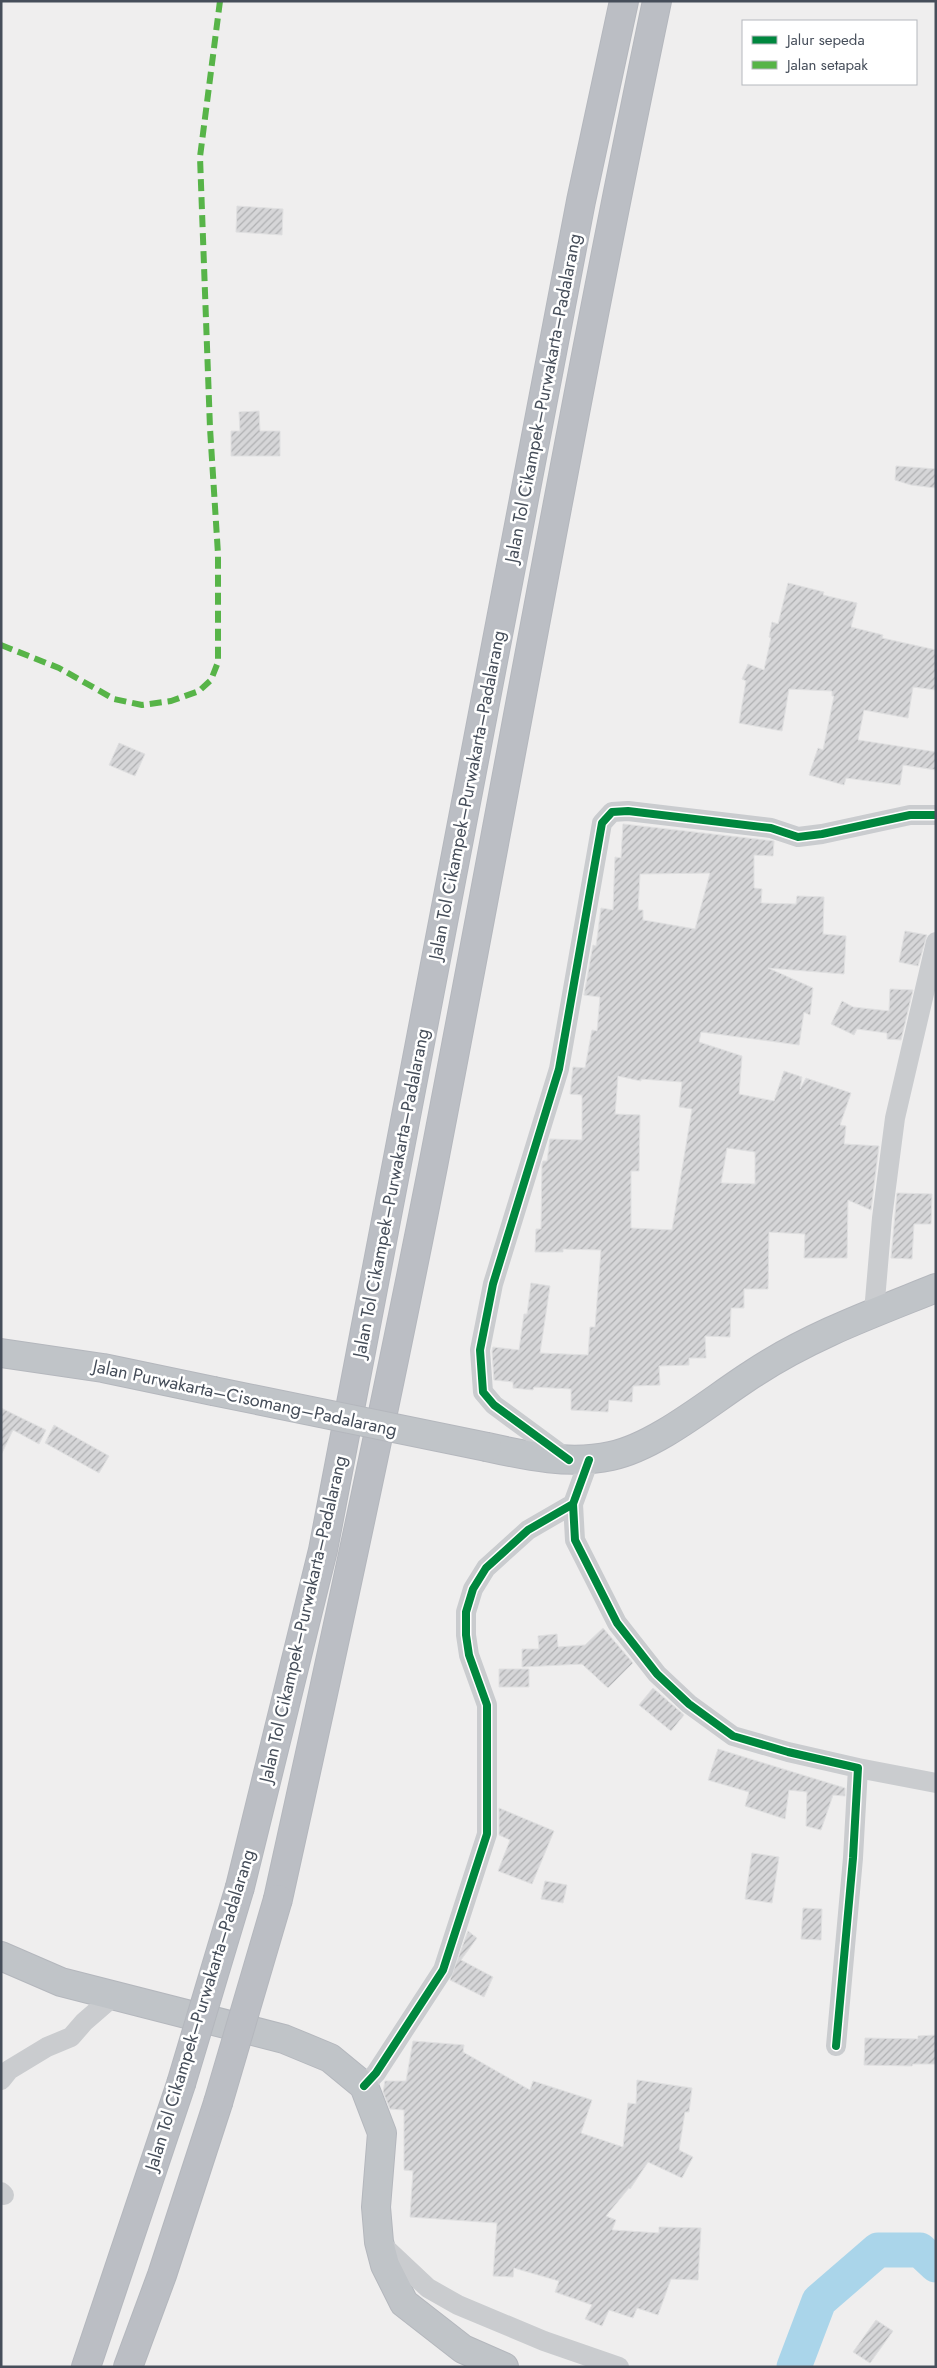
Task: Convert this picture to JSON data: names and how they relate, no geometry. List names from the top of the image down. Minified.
{"streets":{"highway":["Jalan Tol Cikampek–Purwakarta–Padalarang","Jalan Purwakarta–Cisomang–Padalarang"]},"legend":["Jalur sepeda","Jalan setapak"]}
